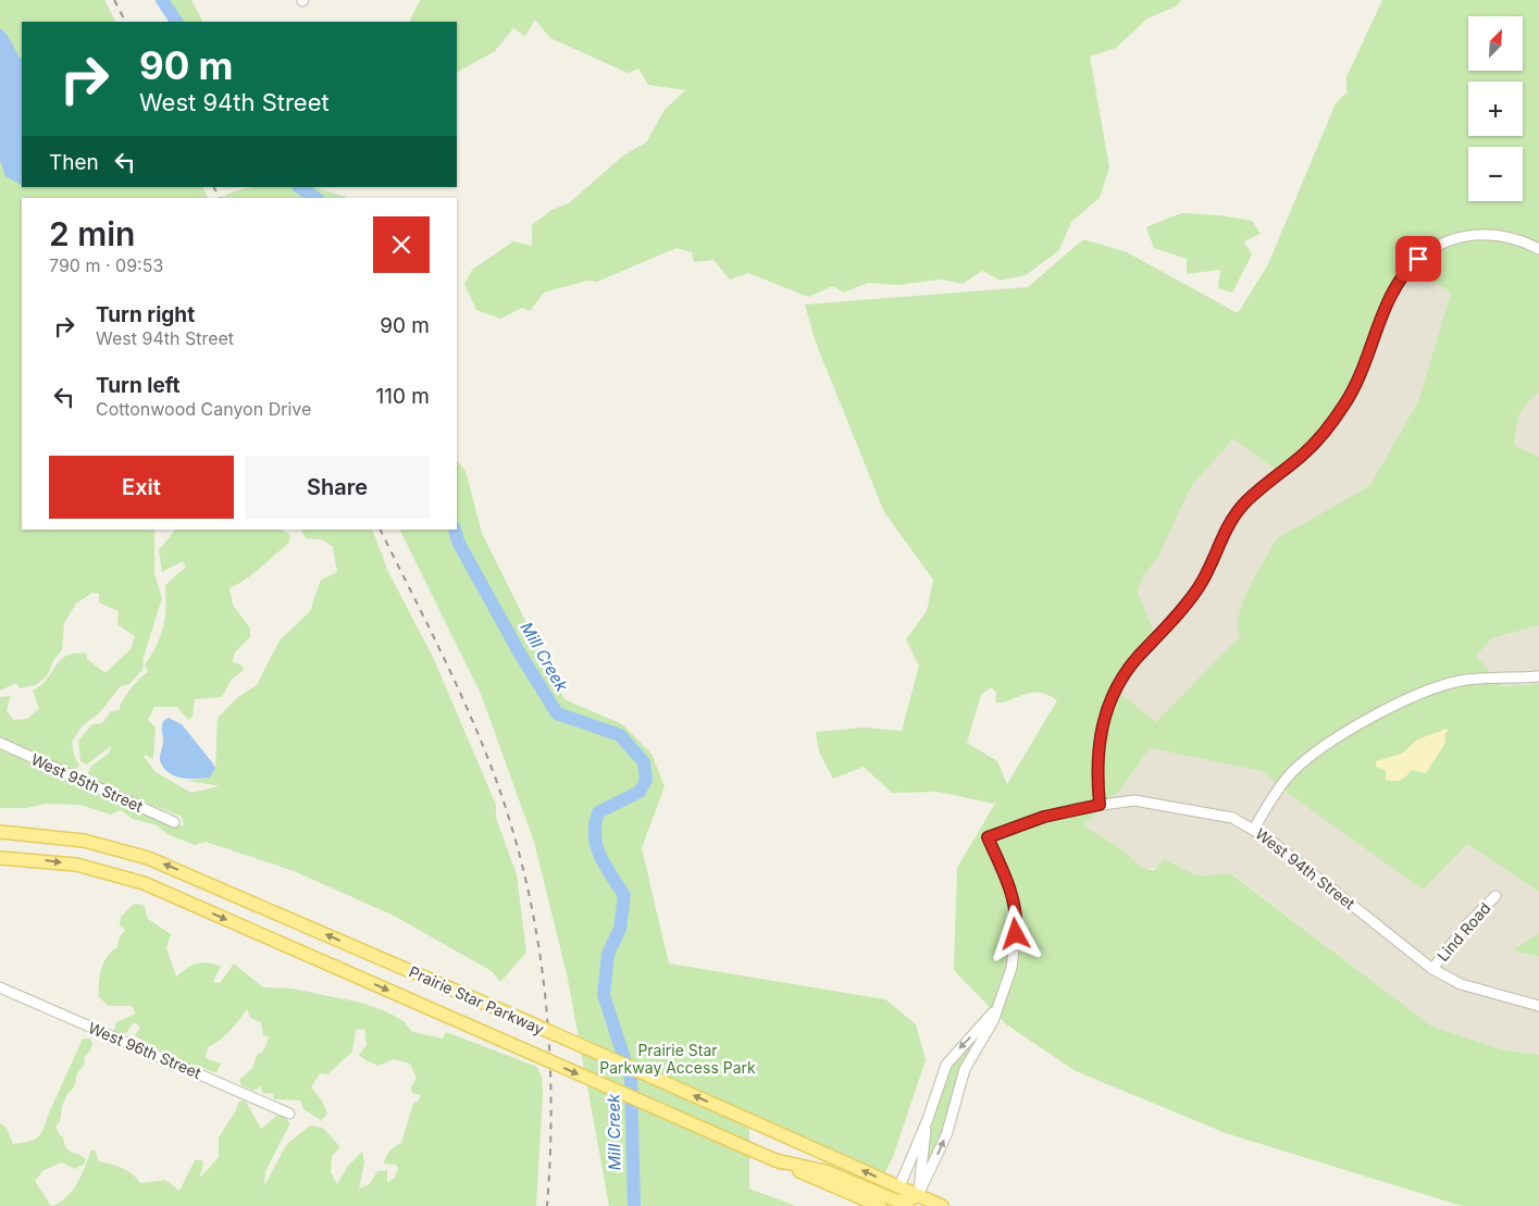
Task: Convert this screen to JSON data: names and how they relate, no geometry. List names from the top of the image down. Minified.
{"streets":{"main road":["Prairie Star Parkway"],"street":["West 95th Street","West 94th Street","Lind Road","West 96th Street"]},"crossings":[["West 94th Street","Lind Road"]],"water":["Mill Creek"],"parks":["Prairie Star Parkway Access Park"],"north":"top right","page":{"map_buttons":["+","−"],"turn":["90 m","West 94th Street"],"then":"Then","heading":["2 min","790 m · 09:53"],"list":[{"name":"Turn right","note":"West 94th Street","value":"90 m"},{"name":"Turn left","note":"Cottonwood Canyon Drive","value":"110 m"}],"buttons":["Exit","Share"]}}
